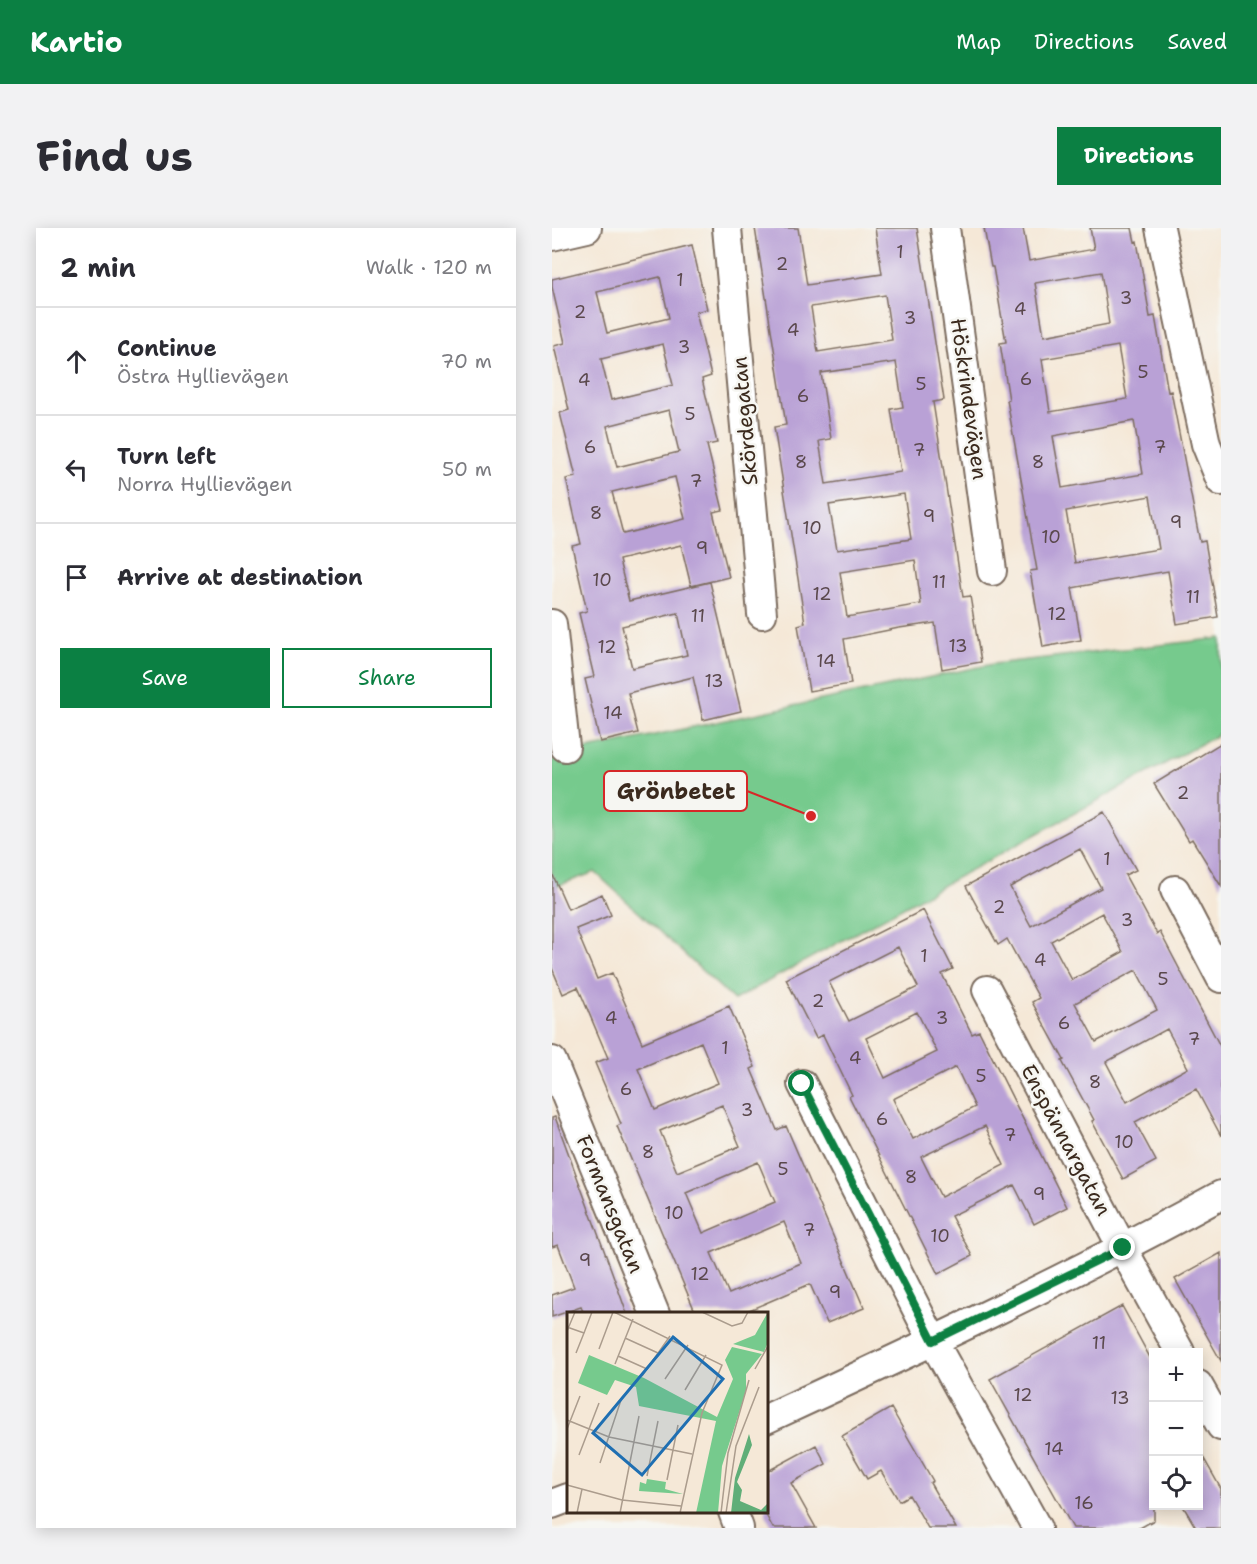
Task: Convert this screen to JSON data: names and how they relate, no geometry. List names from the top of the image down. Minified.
{"streets":{"street":["Höskrindevägen","Skördegatan","Enspännargatan","Formansgatan"]},"places":["Grönbetet"],"house_numbers":["1","2","1","3","4","2","3","4","3","5","6","4","5","6","5","6","7","7","8","8","7","8","9","9","10","10","9","10","11","12","11","12","11","13","12","14","13","14","2","1","2","3","1","4","5","2","4","3","6","7","1","4","5","8","6","3","6","7","10","8","5","8","9","10","7","10","9","12","9","11","12","13","14","16"],"page":{"header":"Kartio","nav":["Map","Directions","Saved"],"buttons":["Directions",["Save","Share"]],"title":"Find us","heading":["2 min","Walk · 120 m"],"list":[["Continue","Östra Hyllievägen","70 m"],["Turn left","Norra Hyllievägen","50 m"],"Arrive at destination"],"map_buttons":["+","−"]}}
